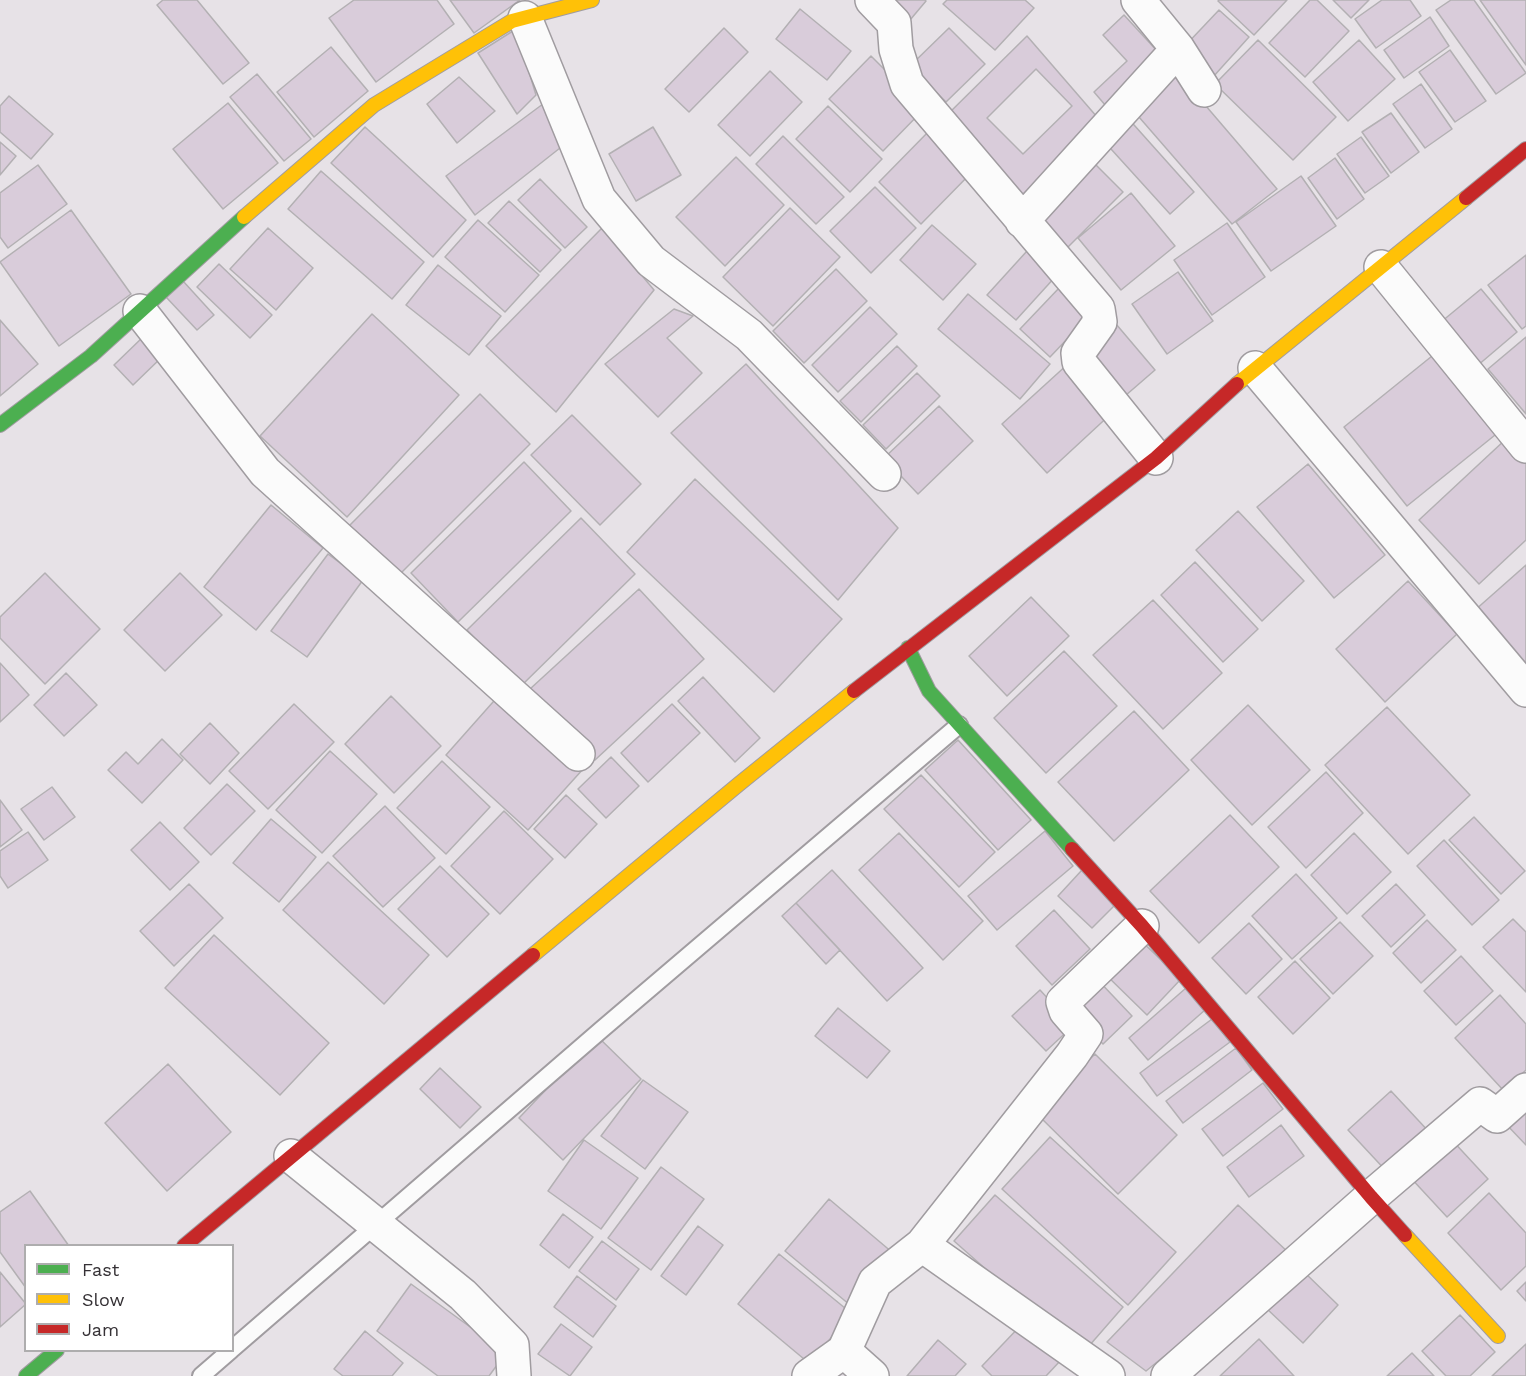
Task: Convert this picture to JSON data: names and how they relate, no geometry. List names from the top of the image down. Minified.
{"legend":["Fast","Slow","Jam"]}
